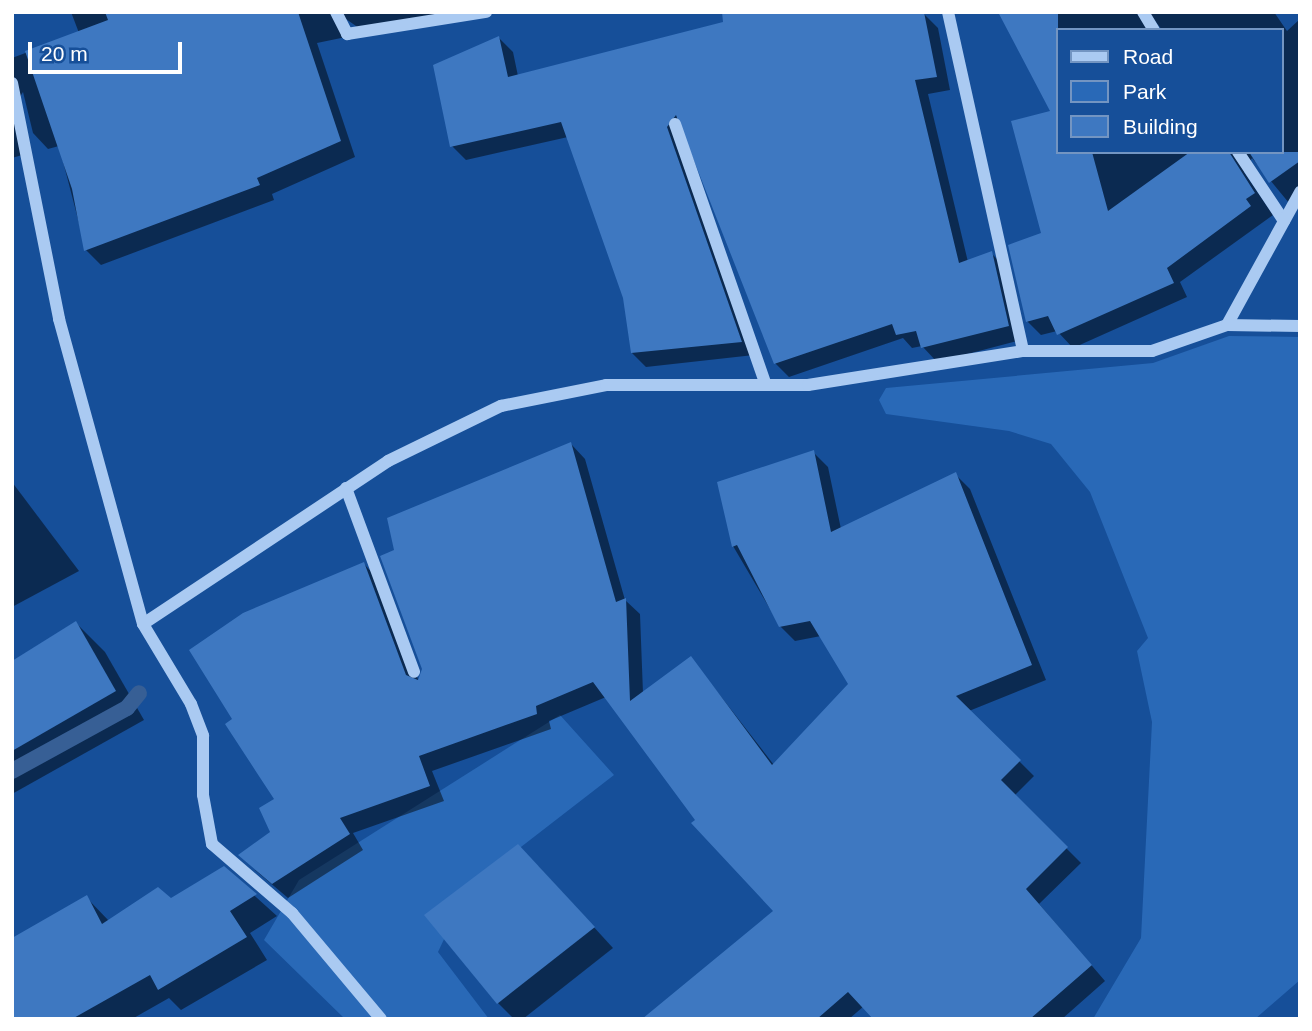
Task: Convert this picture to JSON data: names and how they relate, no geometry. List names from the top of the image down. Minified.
{"legend":["Road","Park","Building"],"scale_bar":"20 m"}
